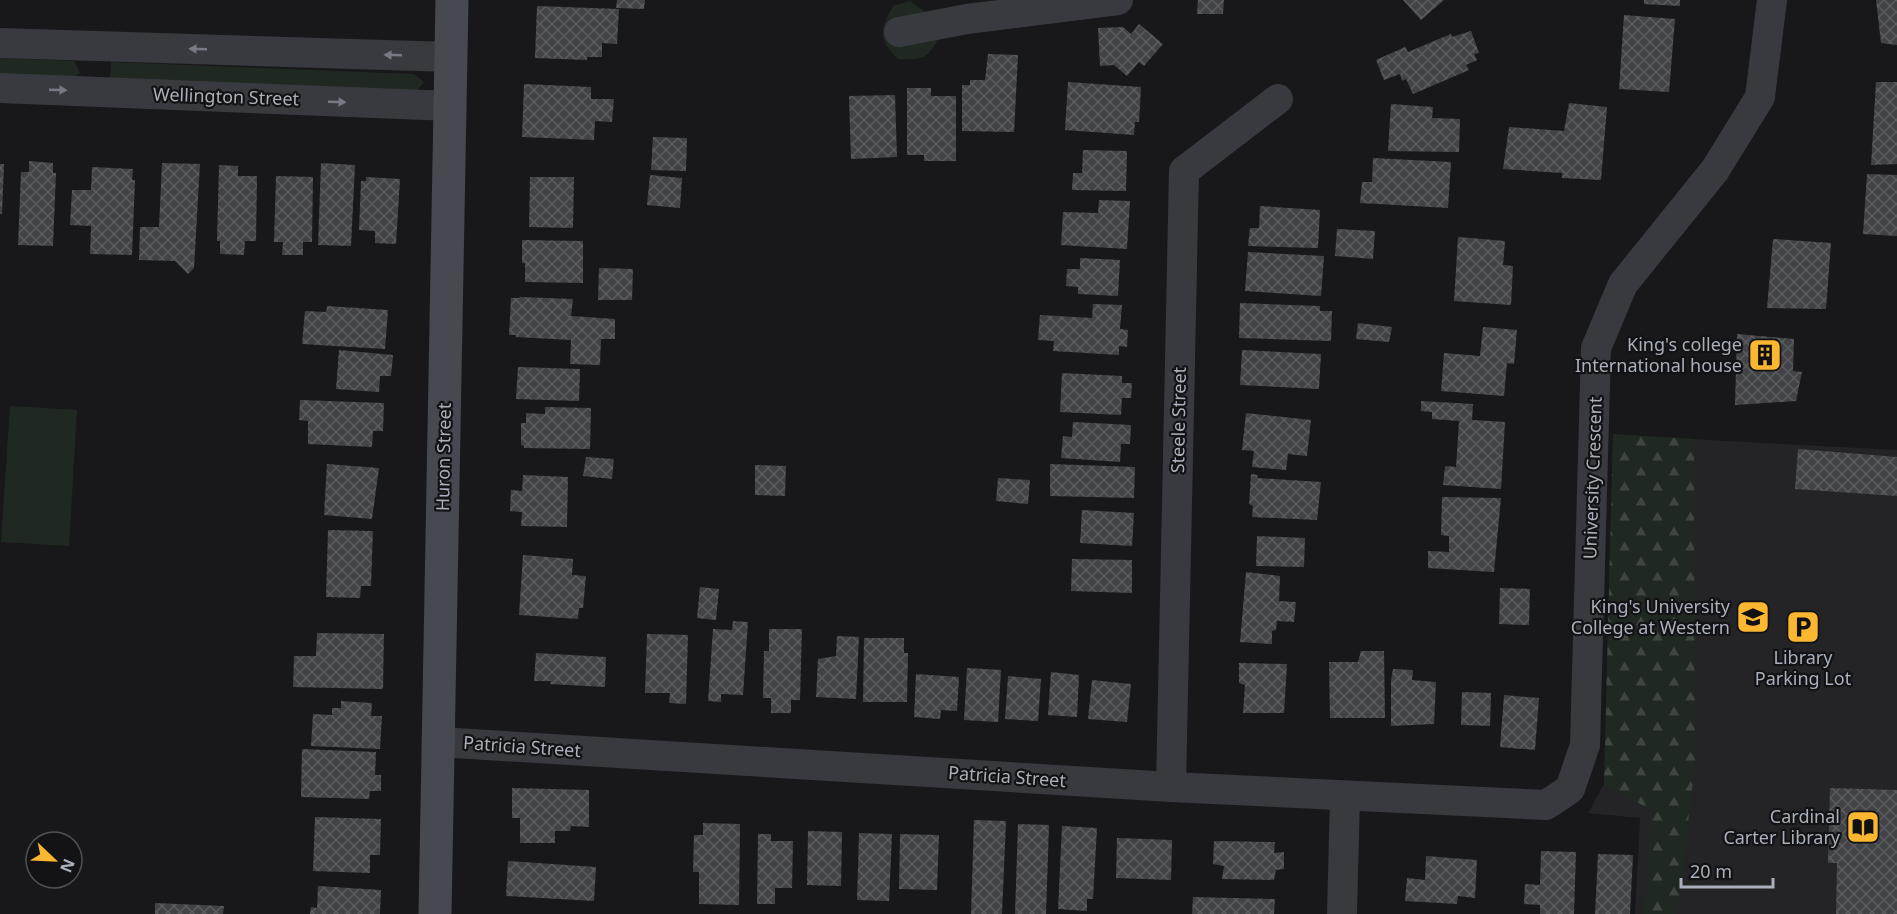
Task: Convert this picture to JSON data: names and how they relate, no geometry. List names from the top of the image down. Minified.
{"streets":{"street":["Wellington Street","Steele Street","Huron Street","University Crescent","Patricia Street"]},"crossings":[["Wellington Street","Huron Street"],["Steele Street","Patricia Street"],["Huron Street","Patricia Street"],["University Crescent","Patricia Street"]],"places":{"building":["King's college International house"],"school or university":["King's University College at Western"],"parking":["Library Parking Lot"],"library":["Cardinal Carter Library"]},"scale_bar":"20 m","north":"bottom right"}
